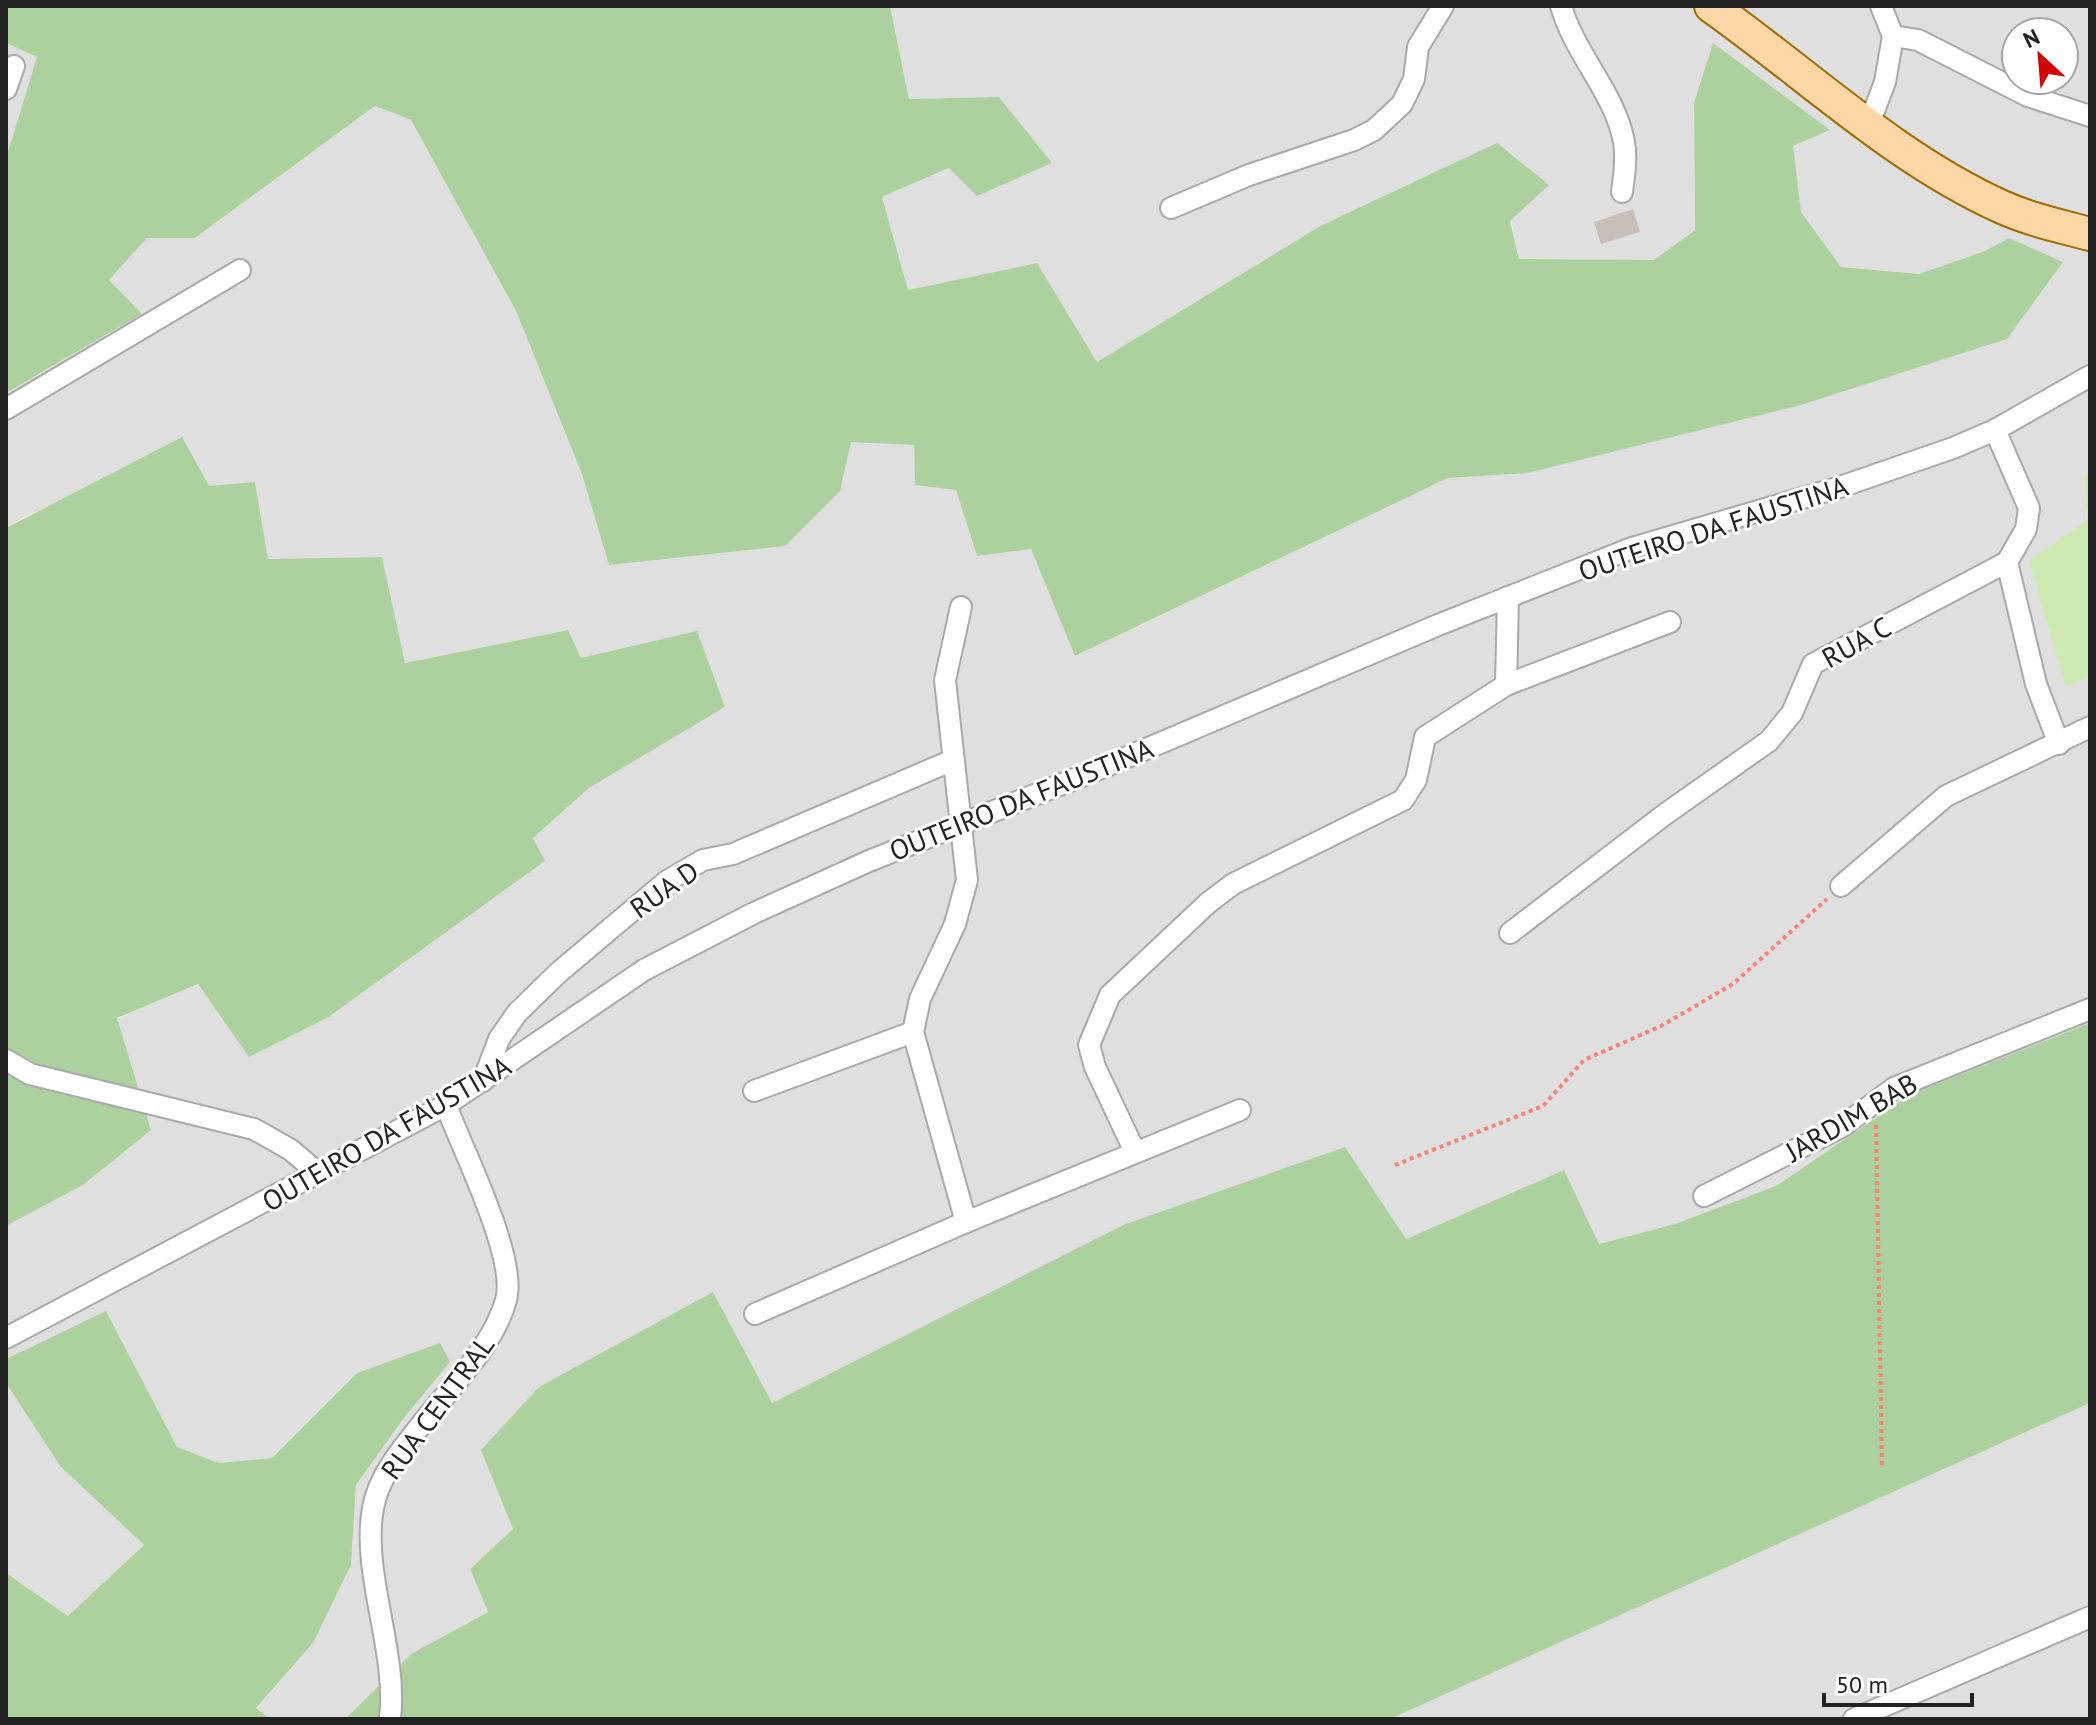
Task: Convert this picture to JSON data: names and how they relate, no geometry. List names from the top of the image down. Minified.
{"streets":{"street":["OUTEIRO DA FAUSTINA","RUA C","RUA D","JARDIM BAB","RUA CENTRAL"]},"crossings":[["OUTEIRO DA FAUSTINA","RUA D"],["OUTEIRO DA FAUSTINA","RUA CENTRAL"]],"scale_bar":"50 m","north":"top left"}
